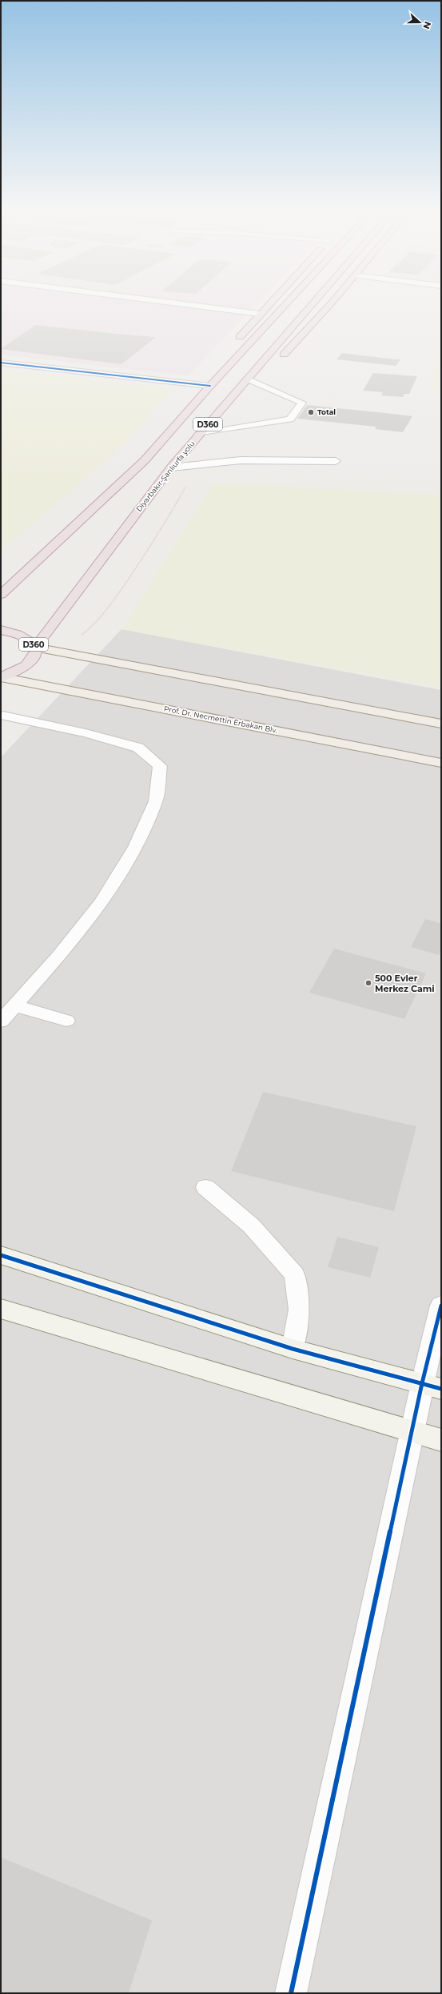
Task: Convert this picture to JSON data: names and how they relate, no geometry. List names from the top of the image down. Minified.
{"streets":{"highway":["D360","Diyarbakır-Şanlıurfa yolu"],"main road":["Prof. Dr. Necmettin Erbakan Blv."]},"crossings":[["D360","Diyarbakır-Şanlıurfa yolu"],["D360","Prof. Dr. Necmettin Erbakan Blv."]],"places":["Total","500 Evler Merkez Cami"],"north":"right"}
